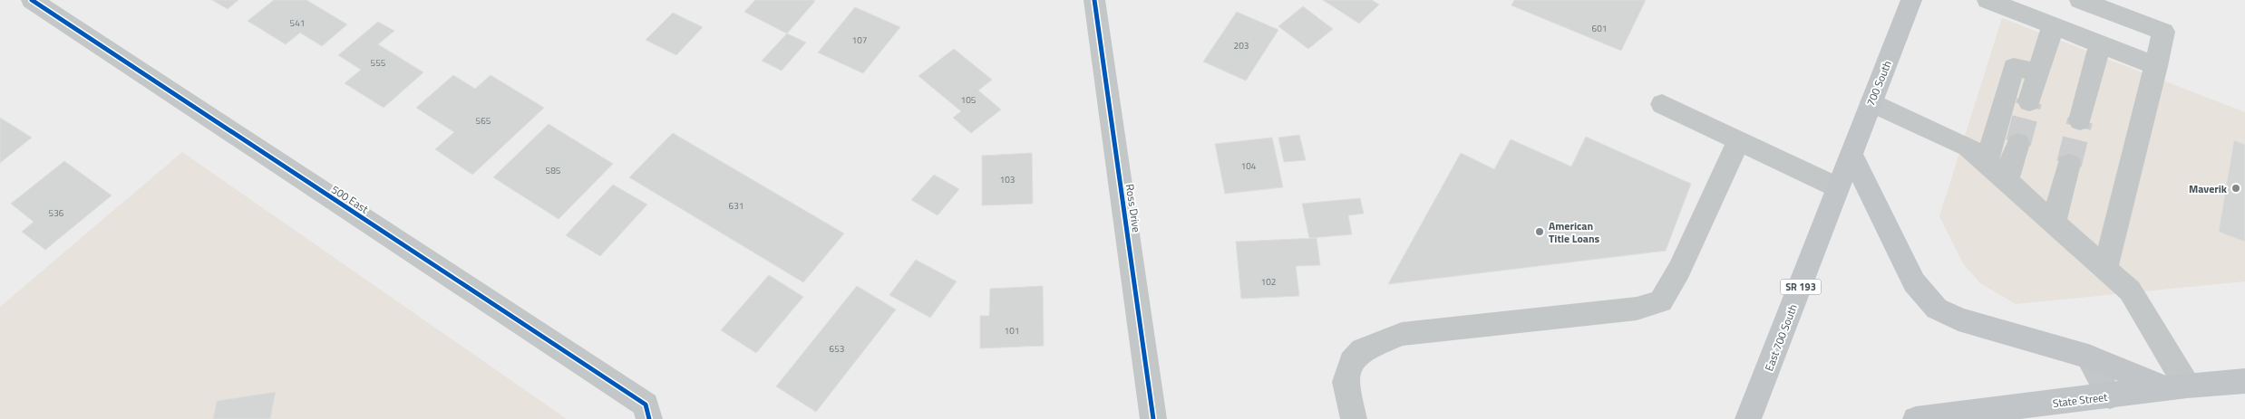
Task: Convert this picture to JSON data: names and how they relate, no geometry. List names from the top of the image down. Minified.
{"streets":{"main road":["700 South","SR 193","East 700 South","State Street"],"street":["500 East","Ross Drive"]},"crossings":[["700 South","East 700 South"]],"places":["Maverik","American Title Loans"],"house_numbers":["541","601","107","203","555","105","565","104","585","103","631","536","102","101","653"]}
